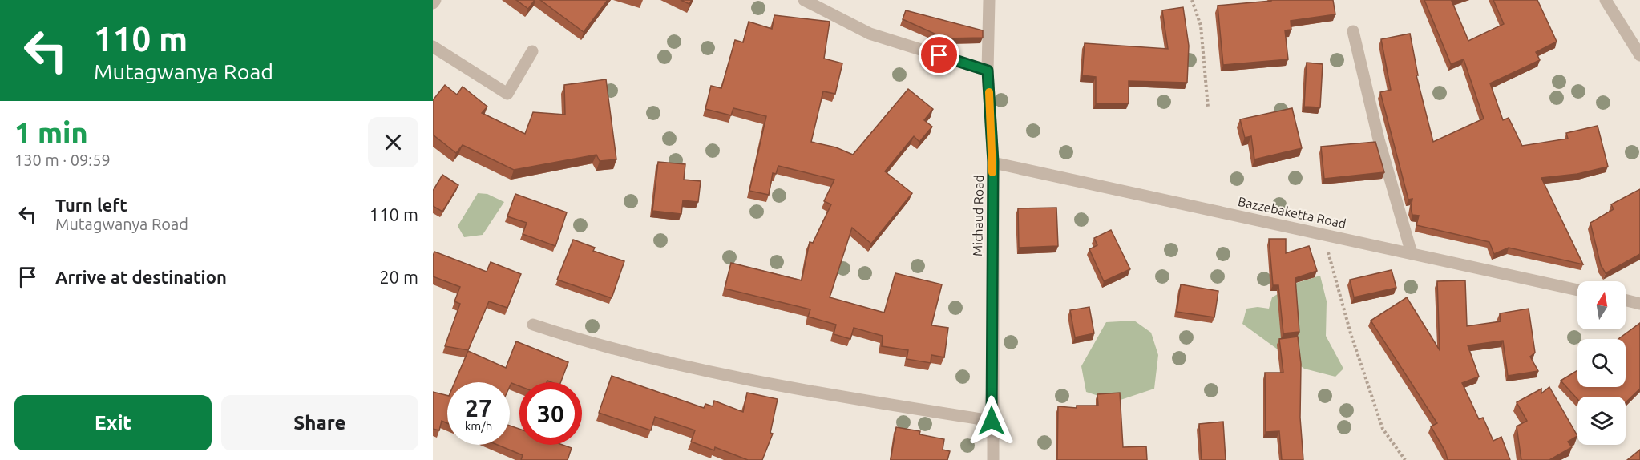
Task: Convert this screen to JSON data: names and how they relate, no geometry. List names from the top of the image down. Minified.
{"streets":{"street":["Bazzebaketta Road","Michaud Road"]},"crossings":[["Bazzebaketta Road","Michaud Road"]],"north":"top","page":{"turn":["110 m","Mutagwanya Road"],"heading":["1 min","130 m · 09:59"],"list":[{"name":"Turn left","note":"Mutagwanya Road","value":"110 m"},{"name":"Arrive at destination","value":"20 m"}],"speed":"27 km/h","limit":"30","buttons":["Exit","Share"]}}
